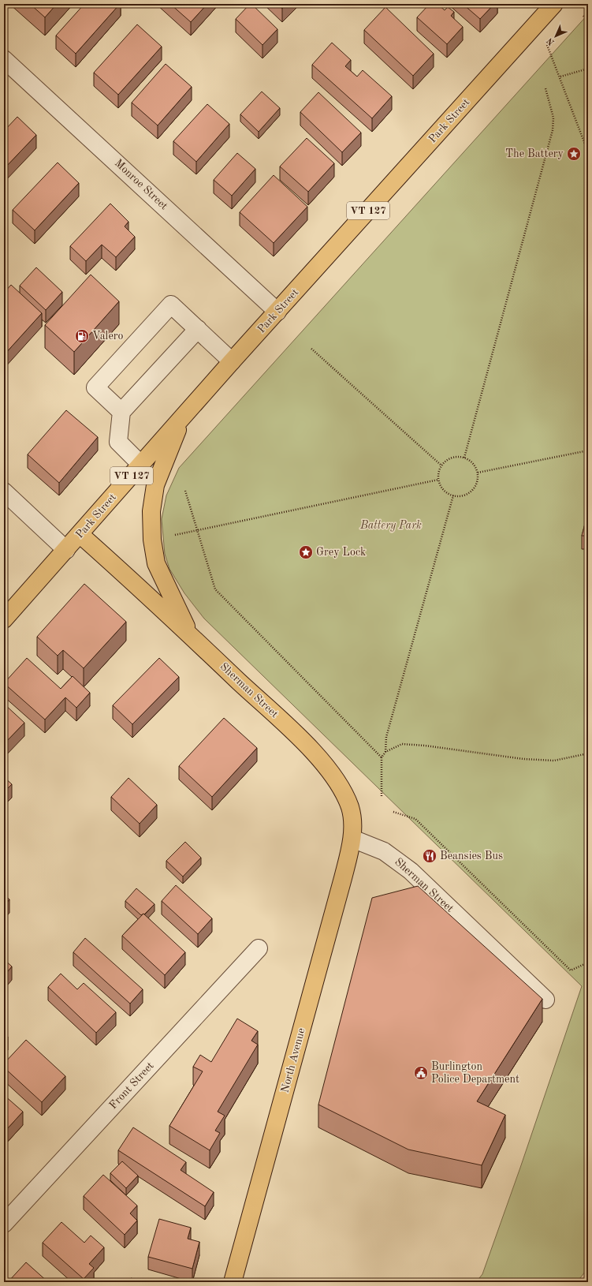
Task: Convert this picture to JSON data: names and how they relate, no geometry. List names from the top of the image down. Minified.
{"streets":{"main road":["Park Street","VT 127","Sherman Street","North Avenue"],"street":["Monroe Street","Front Street"]},"crossings":[["Park Street","Monroe Street"],["Park Street","Sherman Street"],["Sherman Street","North Avenue"]],"parks":["Battery Park"],"places":{"place":["The Battery","Grey Lock"],"fuel station":["Valero"],"restaurant":["Beansies Bus"],"public building":["Burlington Police Department"]},"north":"bottom left"}
